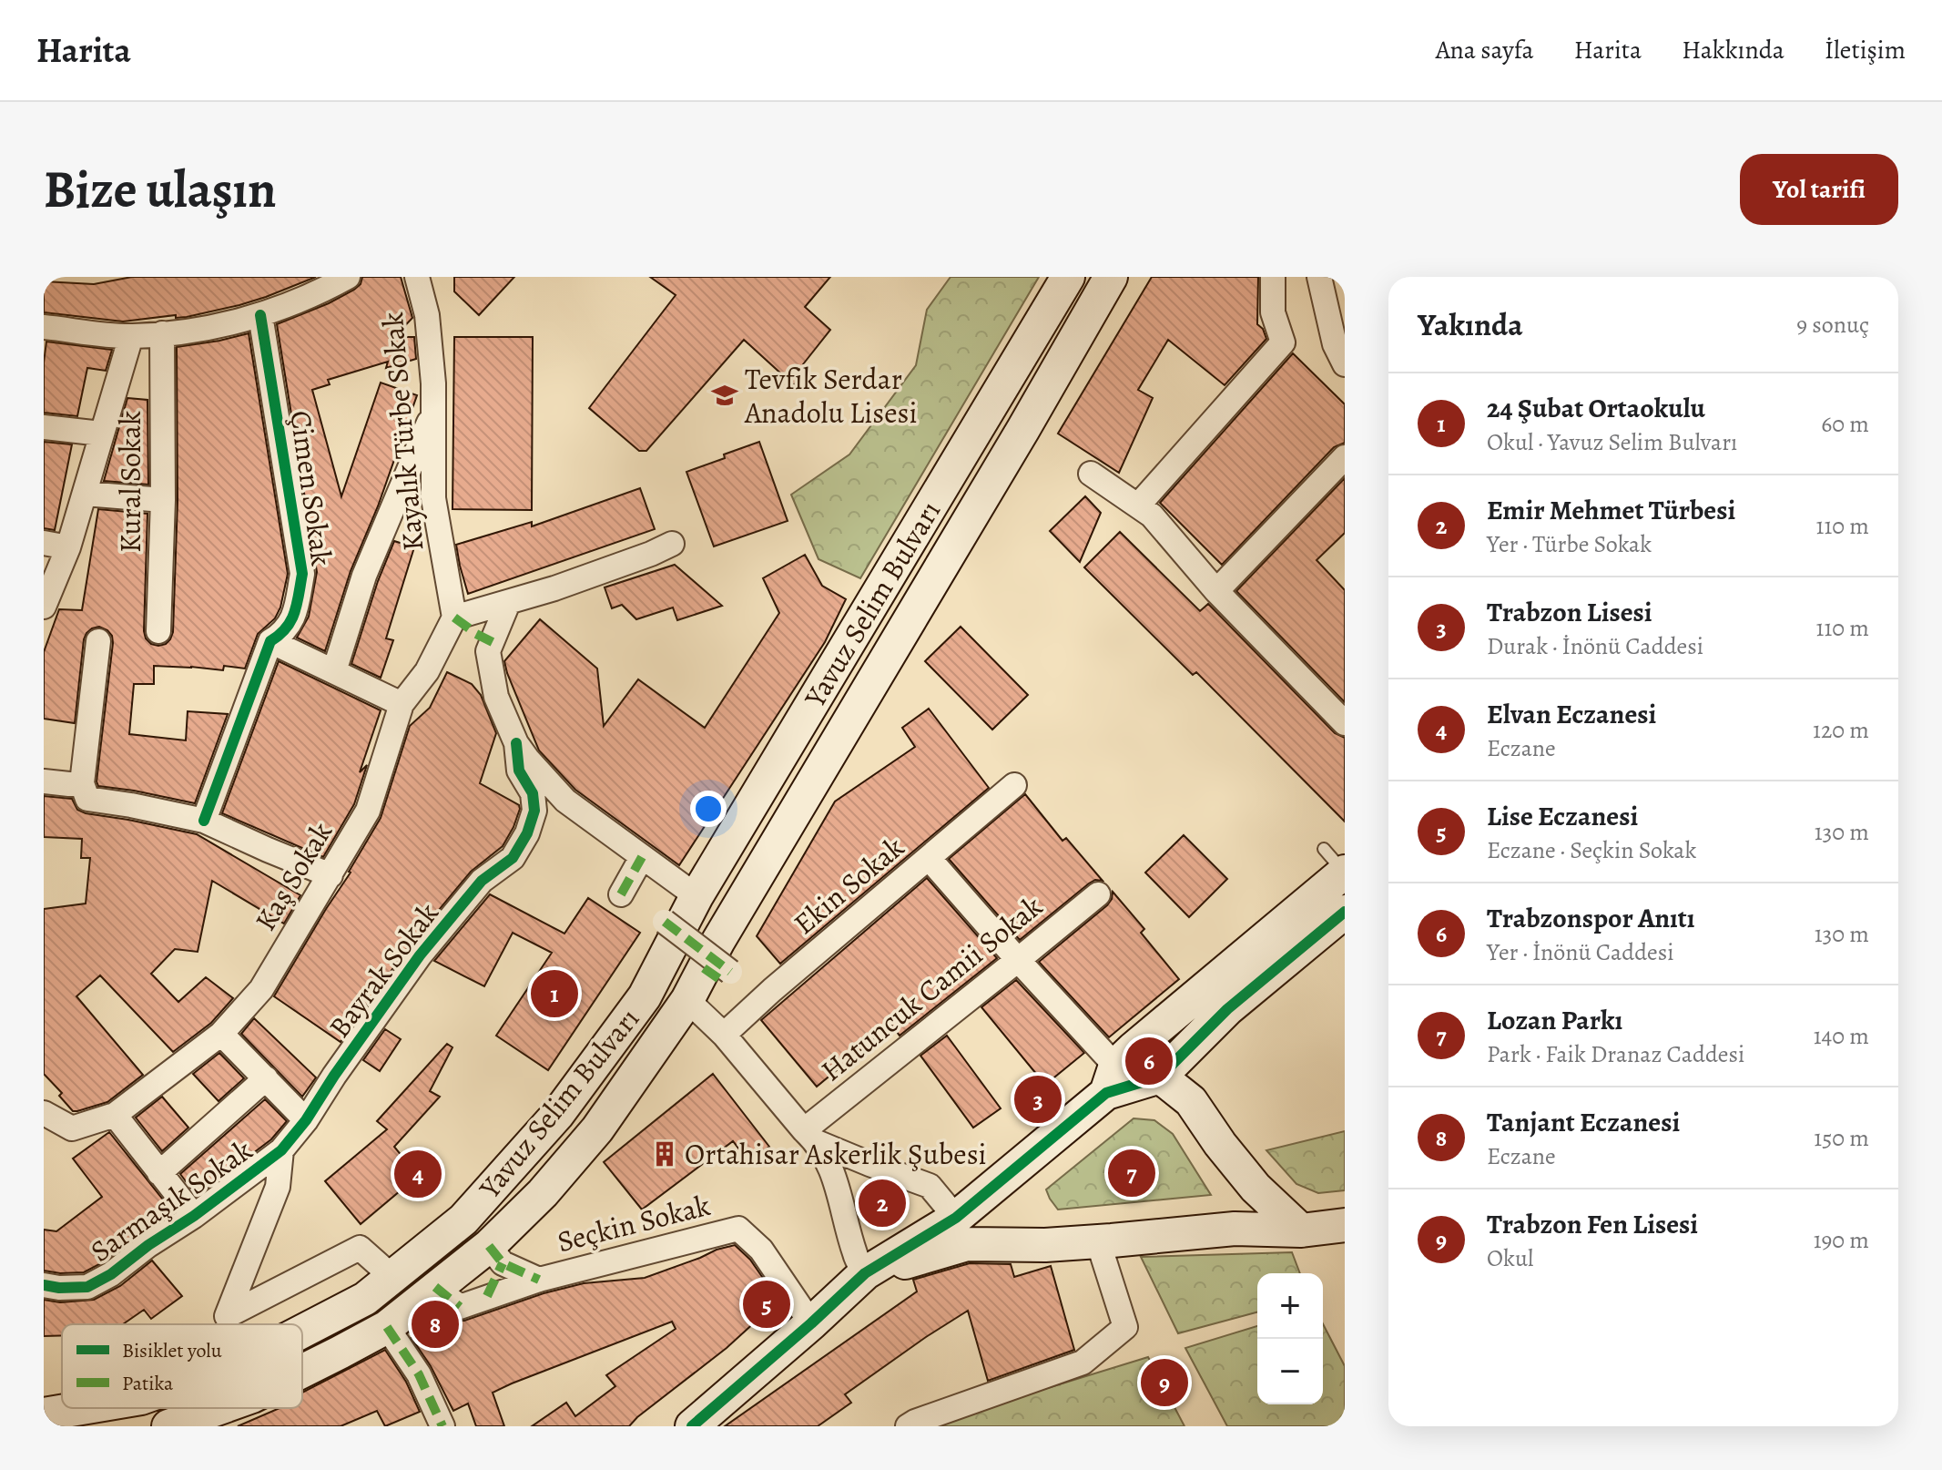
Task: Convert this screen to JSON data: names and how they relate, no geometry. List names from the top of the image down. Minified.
{"streets":{"main road":["Yavuz Selim Bulvarı"],"street":["Kayalık Türbe Sokak","Kural Sokak","Çimen Sokak","Kaş Sokak","Ekin Sokak","Bayrak Sokak","Hatuncuk Camii Sokak","Sarmaşık Sokak","Seçkin Sokak"]},"crossings":[["Kayalık Türbe Sokak","Yavuz Selim Bulvarı"],["Kayalık Türbe Sokak","Kaş Sokak"],["Kayalık Türbe Sokak","Bayrak Sokak"],["Yavuz Selim Bulvarı","Sarmaşık Sokak"],["Yavuz Selim Bulvarı","Seçkin Sokak"],["Bayrak Sokak","Sarmaşık Sokak"]],"places":{"school or university":["Tevfik Serdar Anadolu Lisesi"],"building":["Ortahisar Askerlik Şubesi"]},"legend":["Bisiklet yolu","Patika"],"page":{"header":"Harita","nav":["Ana sayfa","Harita","Hakkında","İletişim"],"buttons":"Yol tarifi","title":"Bize ulaşın","heading":["Yakında","9 sonuç"],"list":[{"mark":"1","name":"24 Şubat Ortaokulu","note":"Okul · Yavuz Selim Bulvarı","value":"60 m"},{"mark":"2","name":"Emir Mehmet Türbesi","note":"Yer · Türbe Sokak","value":"110 m"},{"mark":"3","name":"Trabzon Lisesi","note":"Durak · İnönü Caddesi","value":"110 m"},{"mark":"4","name":"Elvan Eczanesi","note":"Eczane","value":"120 m"},{"mark":"5","name":"Lise Eczanesi","note":"Eczane · Seçkin Sokak","value":"130 m"},{"mark":"6","name":"Trabzonspor Anıtı","note":"Yer · İnönü Caddesi","value":"130 m"},{"mark":"7","name":"Lozan Parkı","note":"Park · Faik Dranaz Caddesi","value":"140 m"},{"mark":"8","name":"Tanjant Eczanesi","note":"Eczane","value":"150 m"},{"mark":"9","name":"Trabzon Fen Lisesi","note":"Okul","value":"190 m"}],"pins":["1","6","3","7","4","2","5","8","9"],"map_buttons":["+","−"]}}
